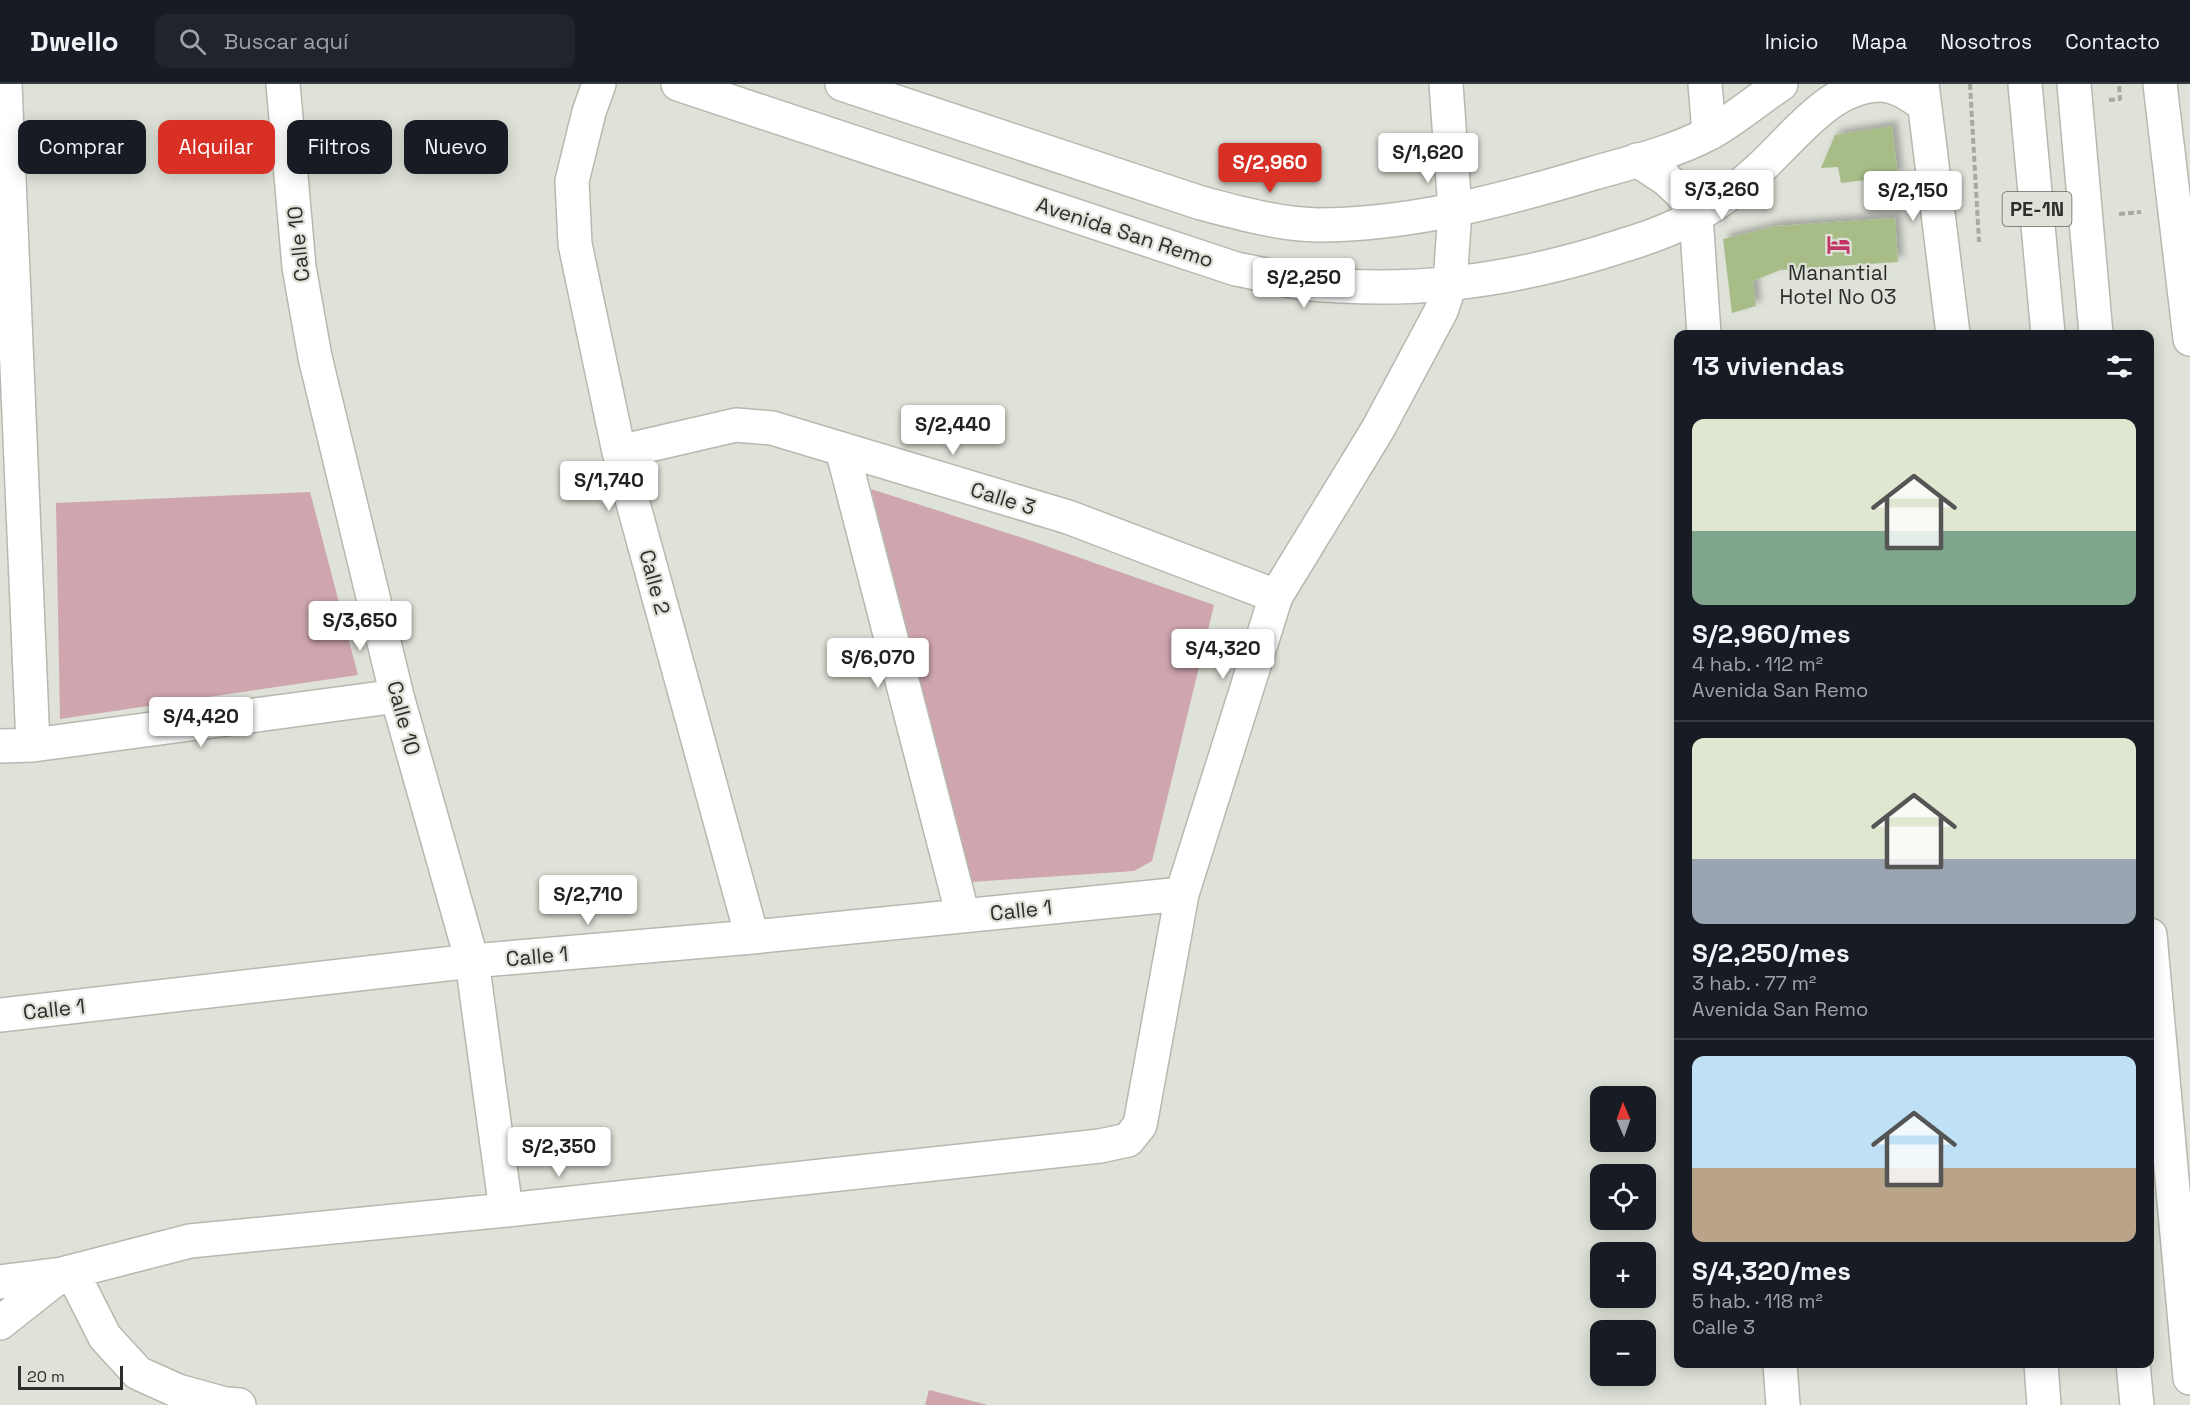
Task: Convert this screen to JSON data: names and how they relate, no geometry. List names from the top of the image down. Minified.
{"streets":{"main road":["PE-1N","Avenida San Remo","Calle 10","Calle 3","Calle 2","Calle 1"]},"crossings":[["Calle 10","Calle 1"],["Calle 3","Calle 2"],["Calle 2","Calle 1"]],"places":{"hotel":["Manantial Hotel No 03"]},"scale_bar":"20 m","north":"top","page":{"header":"Dwello","search":"Buscar aquí","nav":["Inicio","Mapa","Nosotros","Contacto"],"chip":["Comprar","Alquilar","Filtros","Nuevo"],"price":["S/1,620","S/2,960","S/3,260","S/2,150","S/2,250","S/2,440","S/1,740","S/3,650","S/4,320","S/6,070","S/4,420","S/2,710","S/2,350"],"heading":"13 viviendas","list":[{"name":"S/2,960/mes","note":"4 hab. · 112 m² · Avenida San Remo"},{"name":"S/2,250/mes","note":"3 hab. · 77 m² · Avenida San Remo"},{"name":"S/4,320/mes","note":"5 hab. · 118 m² · Calle 3"}],"map_buttons":["+","−"],"scale":"20 m"}}
